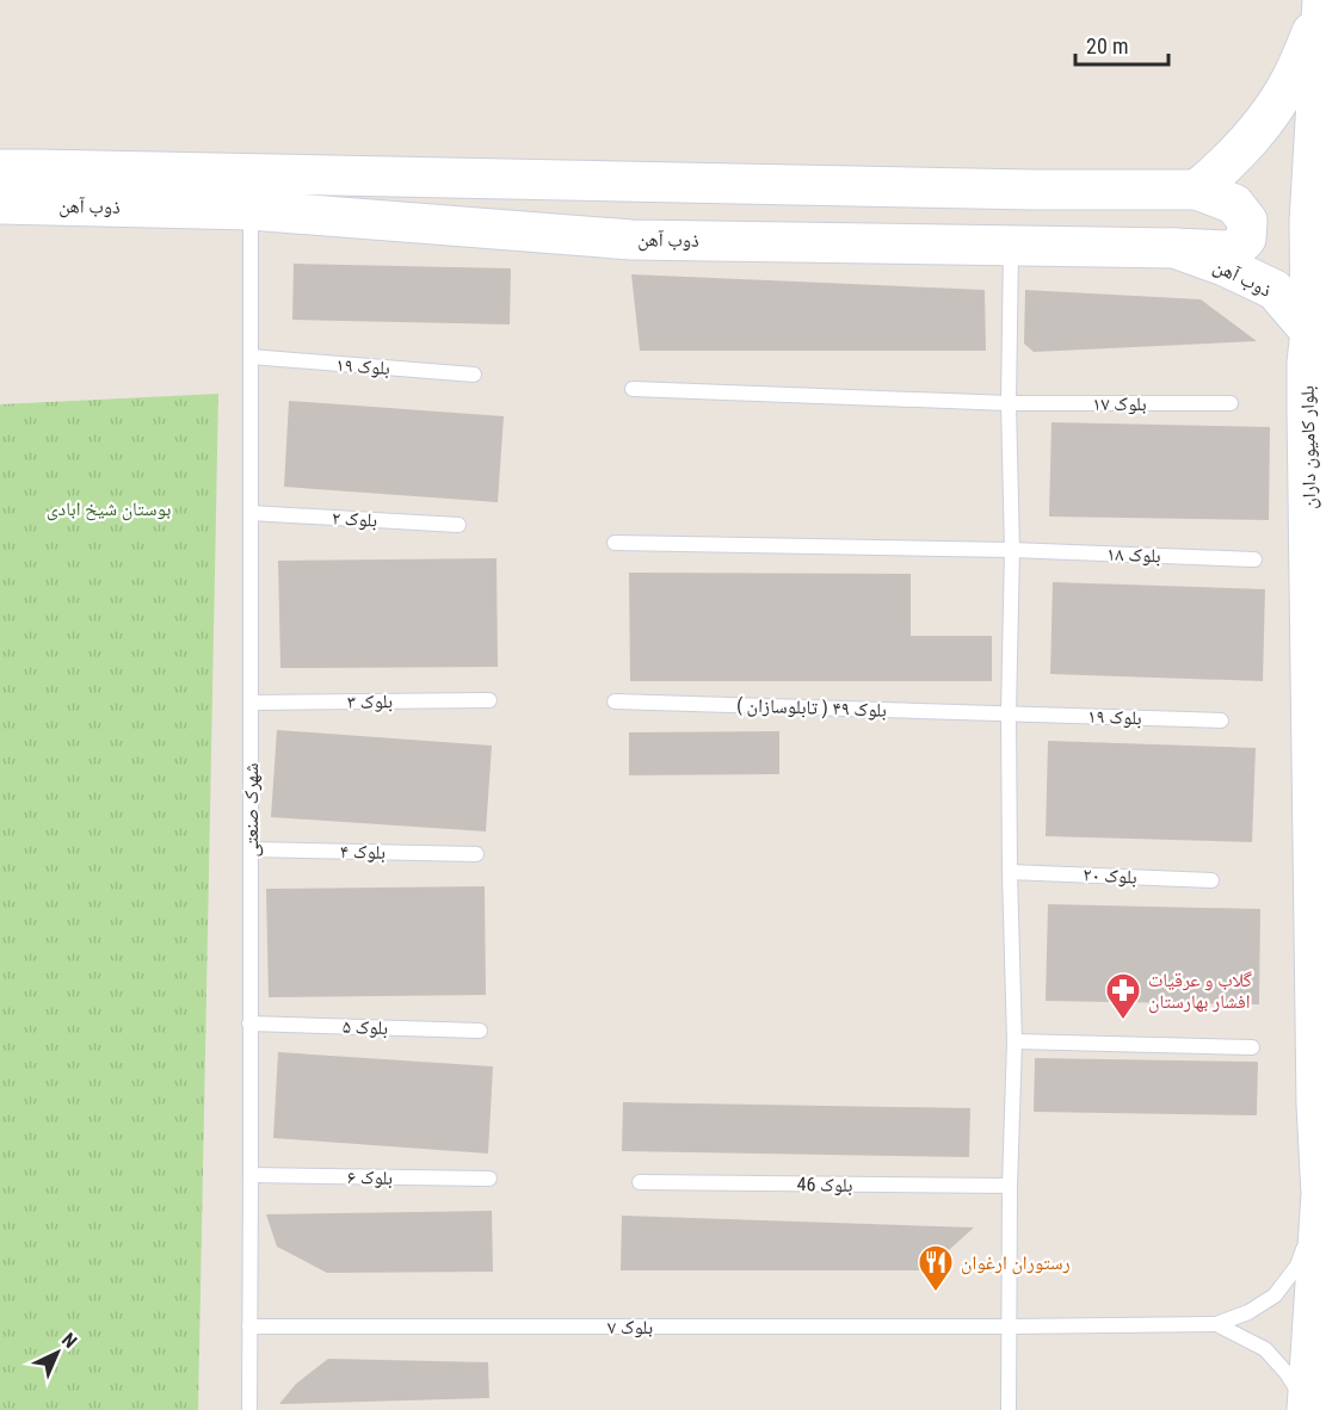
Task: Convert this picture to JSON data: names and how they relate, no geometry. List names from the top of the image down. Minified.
{"streets":{"main road":["ذوب آهن","بلوار کامیون داران"],"lane":["بلوک ۱۹","بلوک ۱۷","بلوک ۲","بلوک ۱۸","بلوک ۳","بلوک ۴۹ ( تابلوسازان )","شهرک صنعتی","بلوک ۴","بلوک ۲۰","بلوک ۵","بلوک ۶","بلوک 46","بلوک ۷"]},"crossings":[["ذوب آهن","بلوار کامیون داران"],["ذوب آهن","شهرک صنعتی"],["بلوک ۱۹","بلوک ۴۹ ( تابلوسازان )"],["بلوک ۱۹","شهرک صنعتی"],["بلوک ۲","شهرک صنعتی"],["بلوک ۳","شهرک صنعتی"],["شهرک صنعتی","بلوک ۴"],["شهرک صنعتی","بلوک ۵"],["شهرک صنعتی","بلوک ۶"],["شهرک صنعتی","بلوک ۷"]],"parks":["بوستان شیخ ابادی"],"places":{"pharmacy":["گلاب و عرقیات افشار بهارستان"],"restaurant":["رستوران ارغوان"]},"scale_bar":"20 m","north":"top right"}
